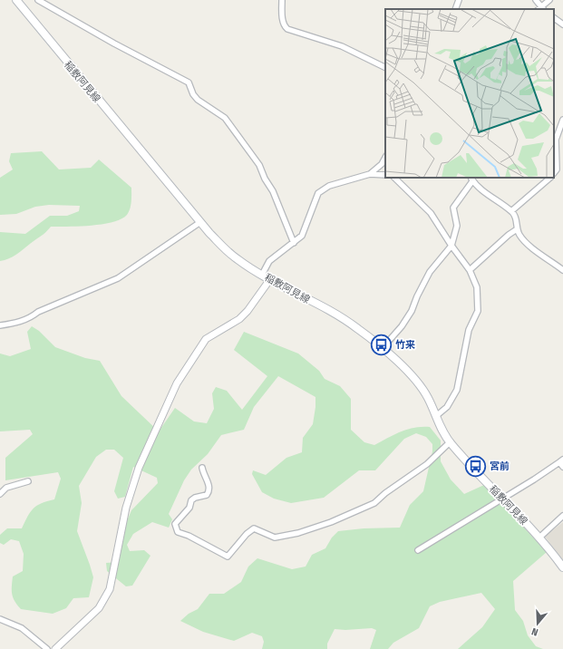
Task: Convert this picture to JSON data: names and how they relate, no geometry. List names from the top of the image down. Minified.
{"streets":{"main road":["稲敷阿見線"]},"places":{"bus stop":["竹来","宮前"]},"north":"bottom"}
